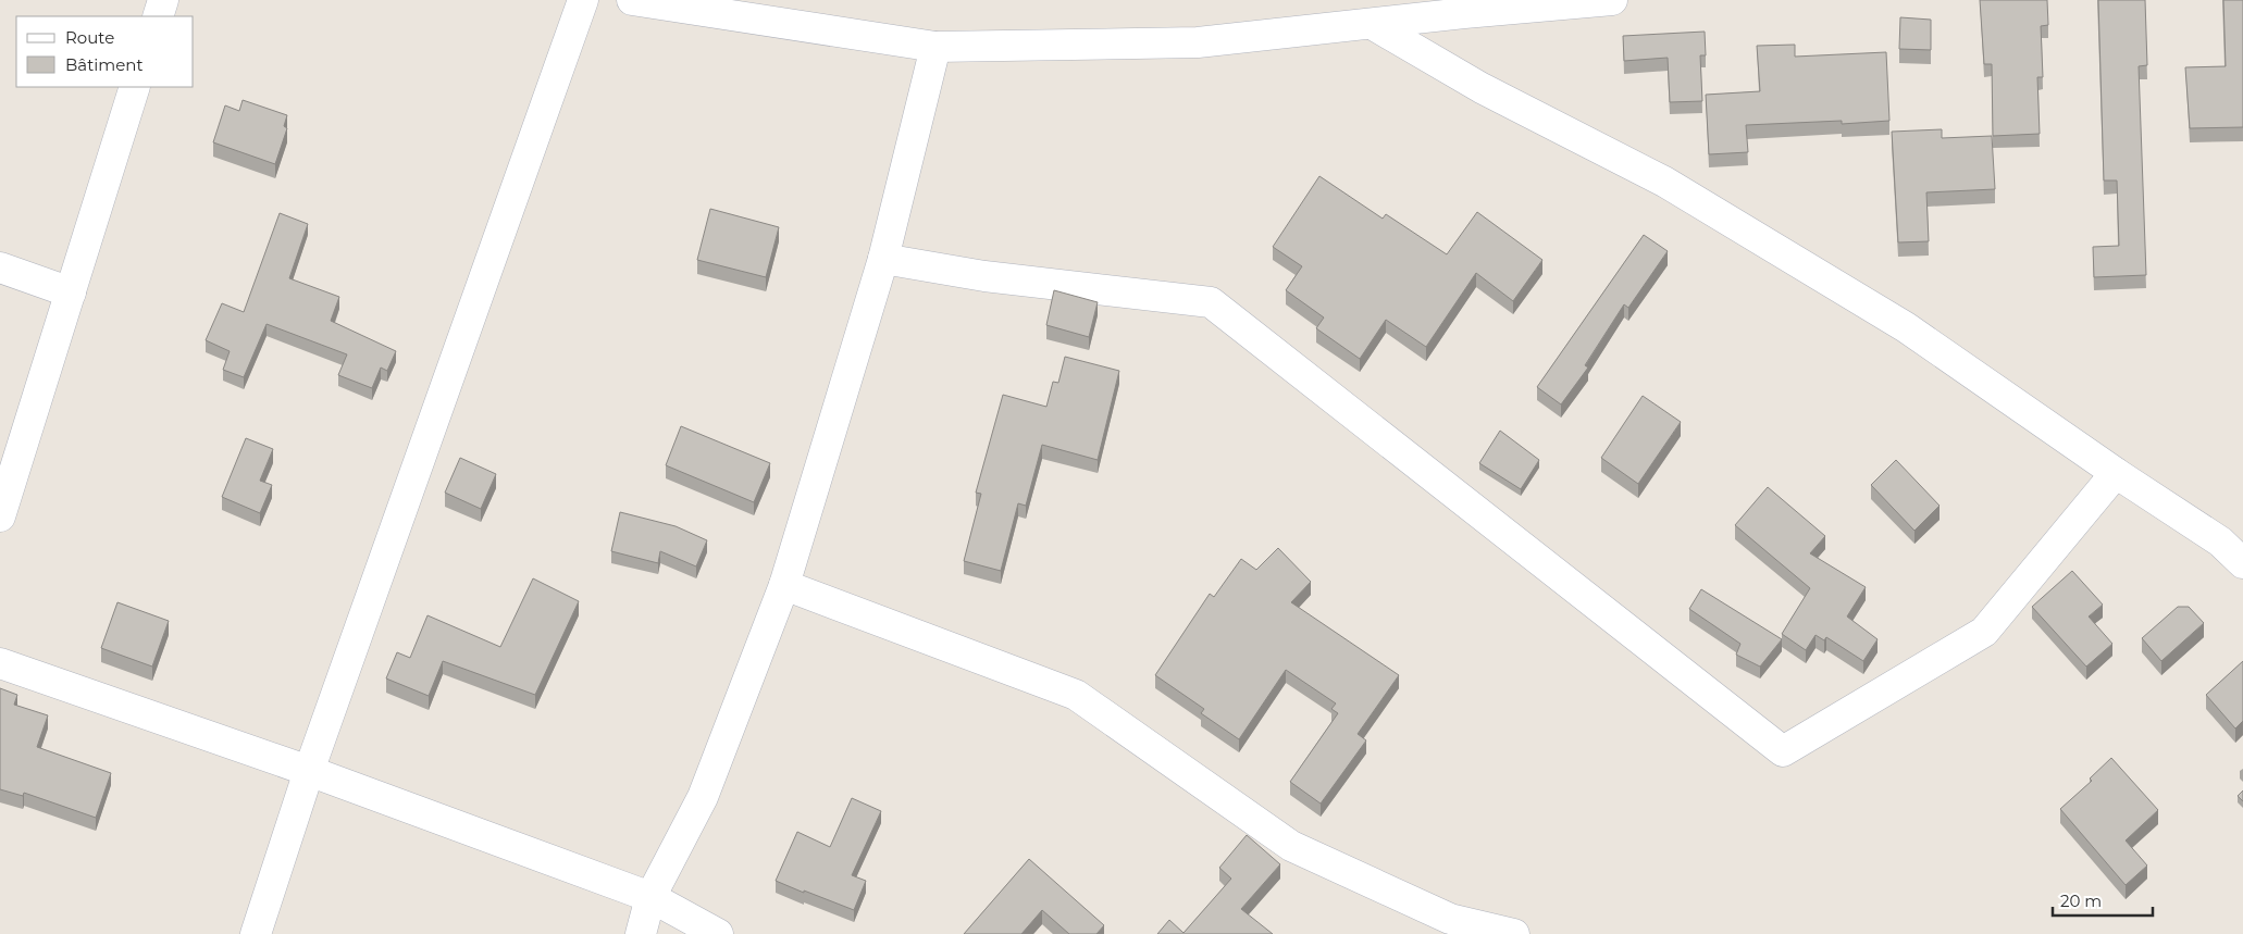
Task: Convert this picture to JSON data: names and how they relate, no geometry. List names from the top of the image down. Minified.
{"legend":["Route","Bâtiment"],"scale_bar":"20 m"}
